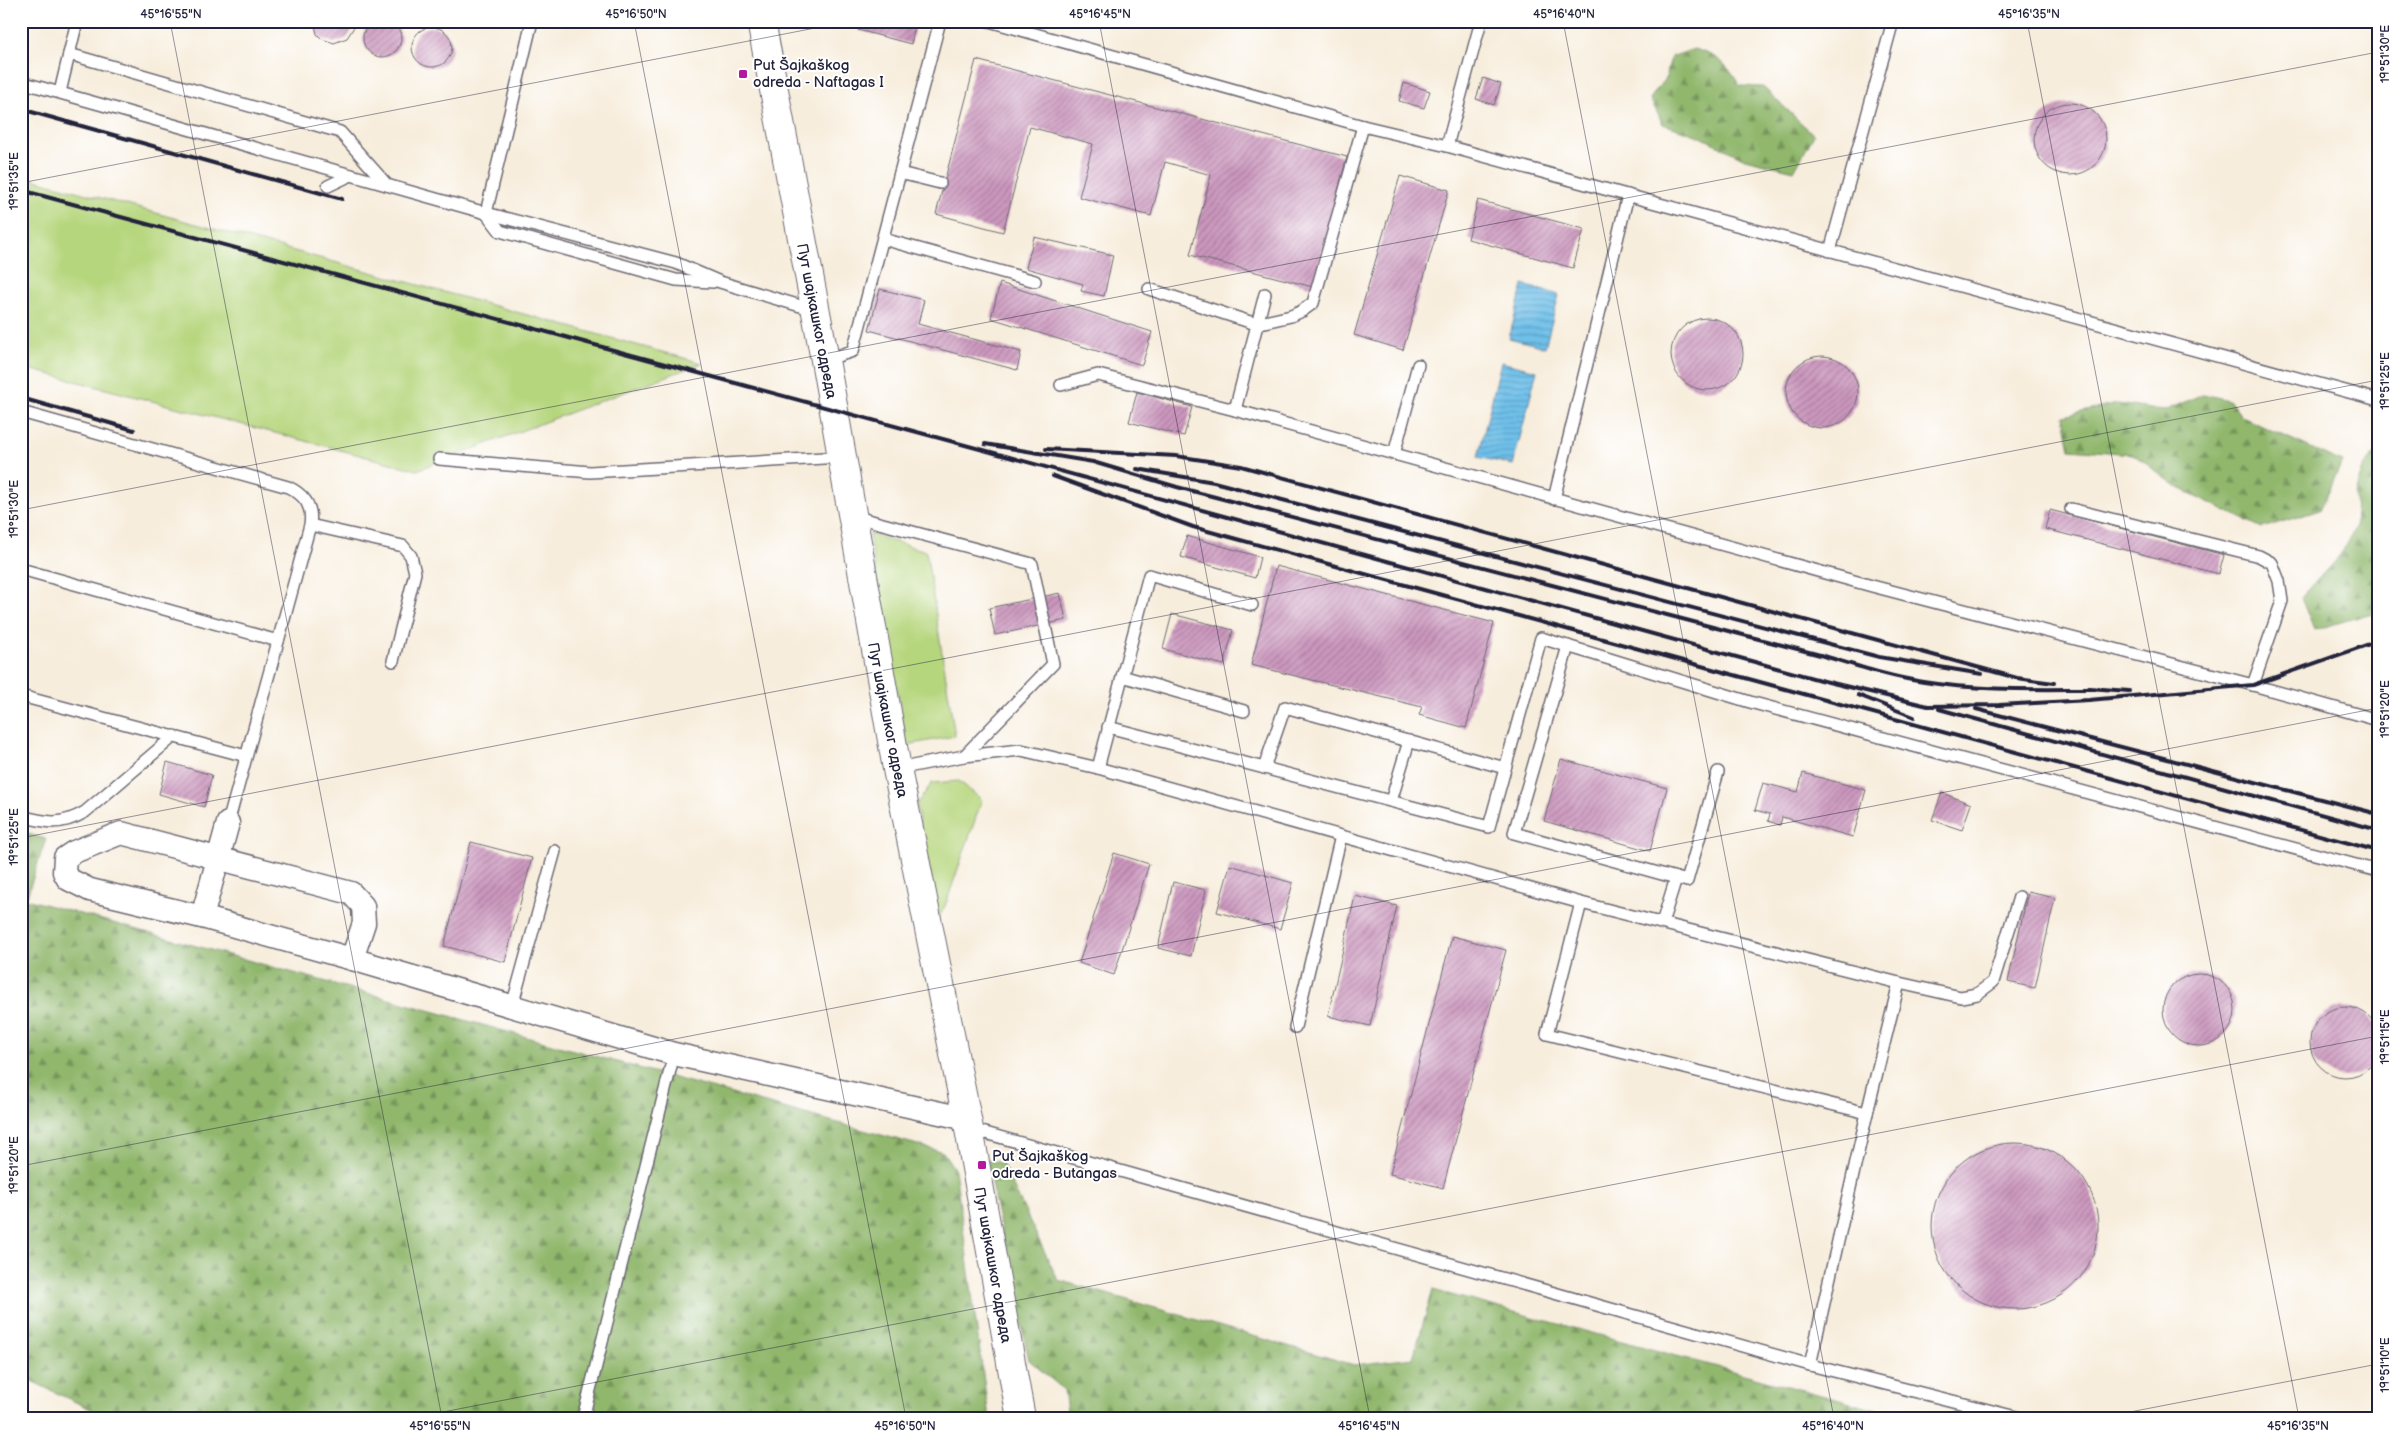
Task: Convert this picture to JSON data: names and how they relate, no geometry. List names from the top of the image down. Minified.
{"streets":{"street":["Пут шајкашког одреда"]},"places":{"transit":["Put Šajkaškog odreda - Naftagas I","Put Šajkaškog odreda - Butangas"]},"coordinates":["45°16'55\"N","45°16'50\"N","45°16'45\"N","45°16'40\"N","45°16'35\"N","19°51'30\"E","19°51'35\"E","19°51'25\"E","19°51'20\"E","19°51'15\"E","19°51'10\"E"]}
